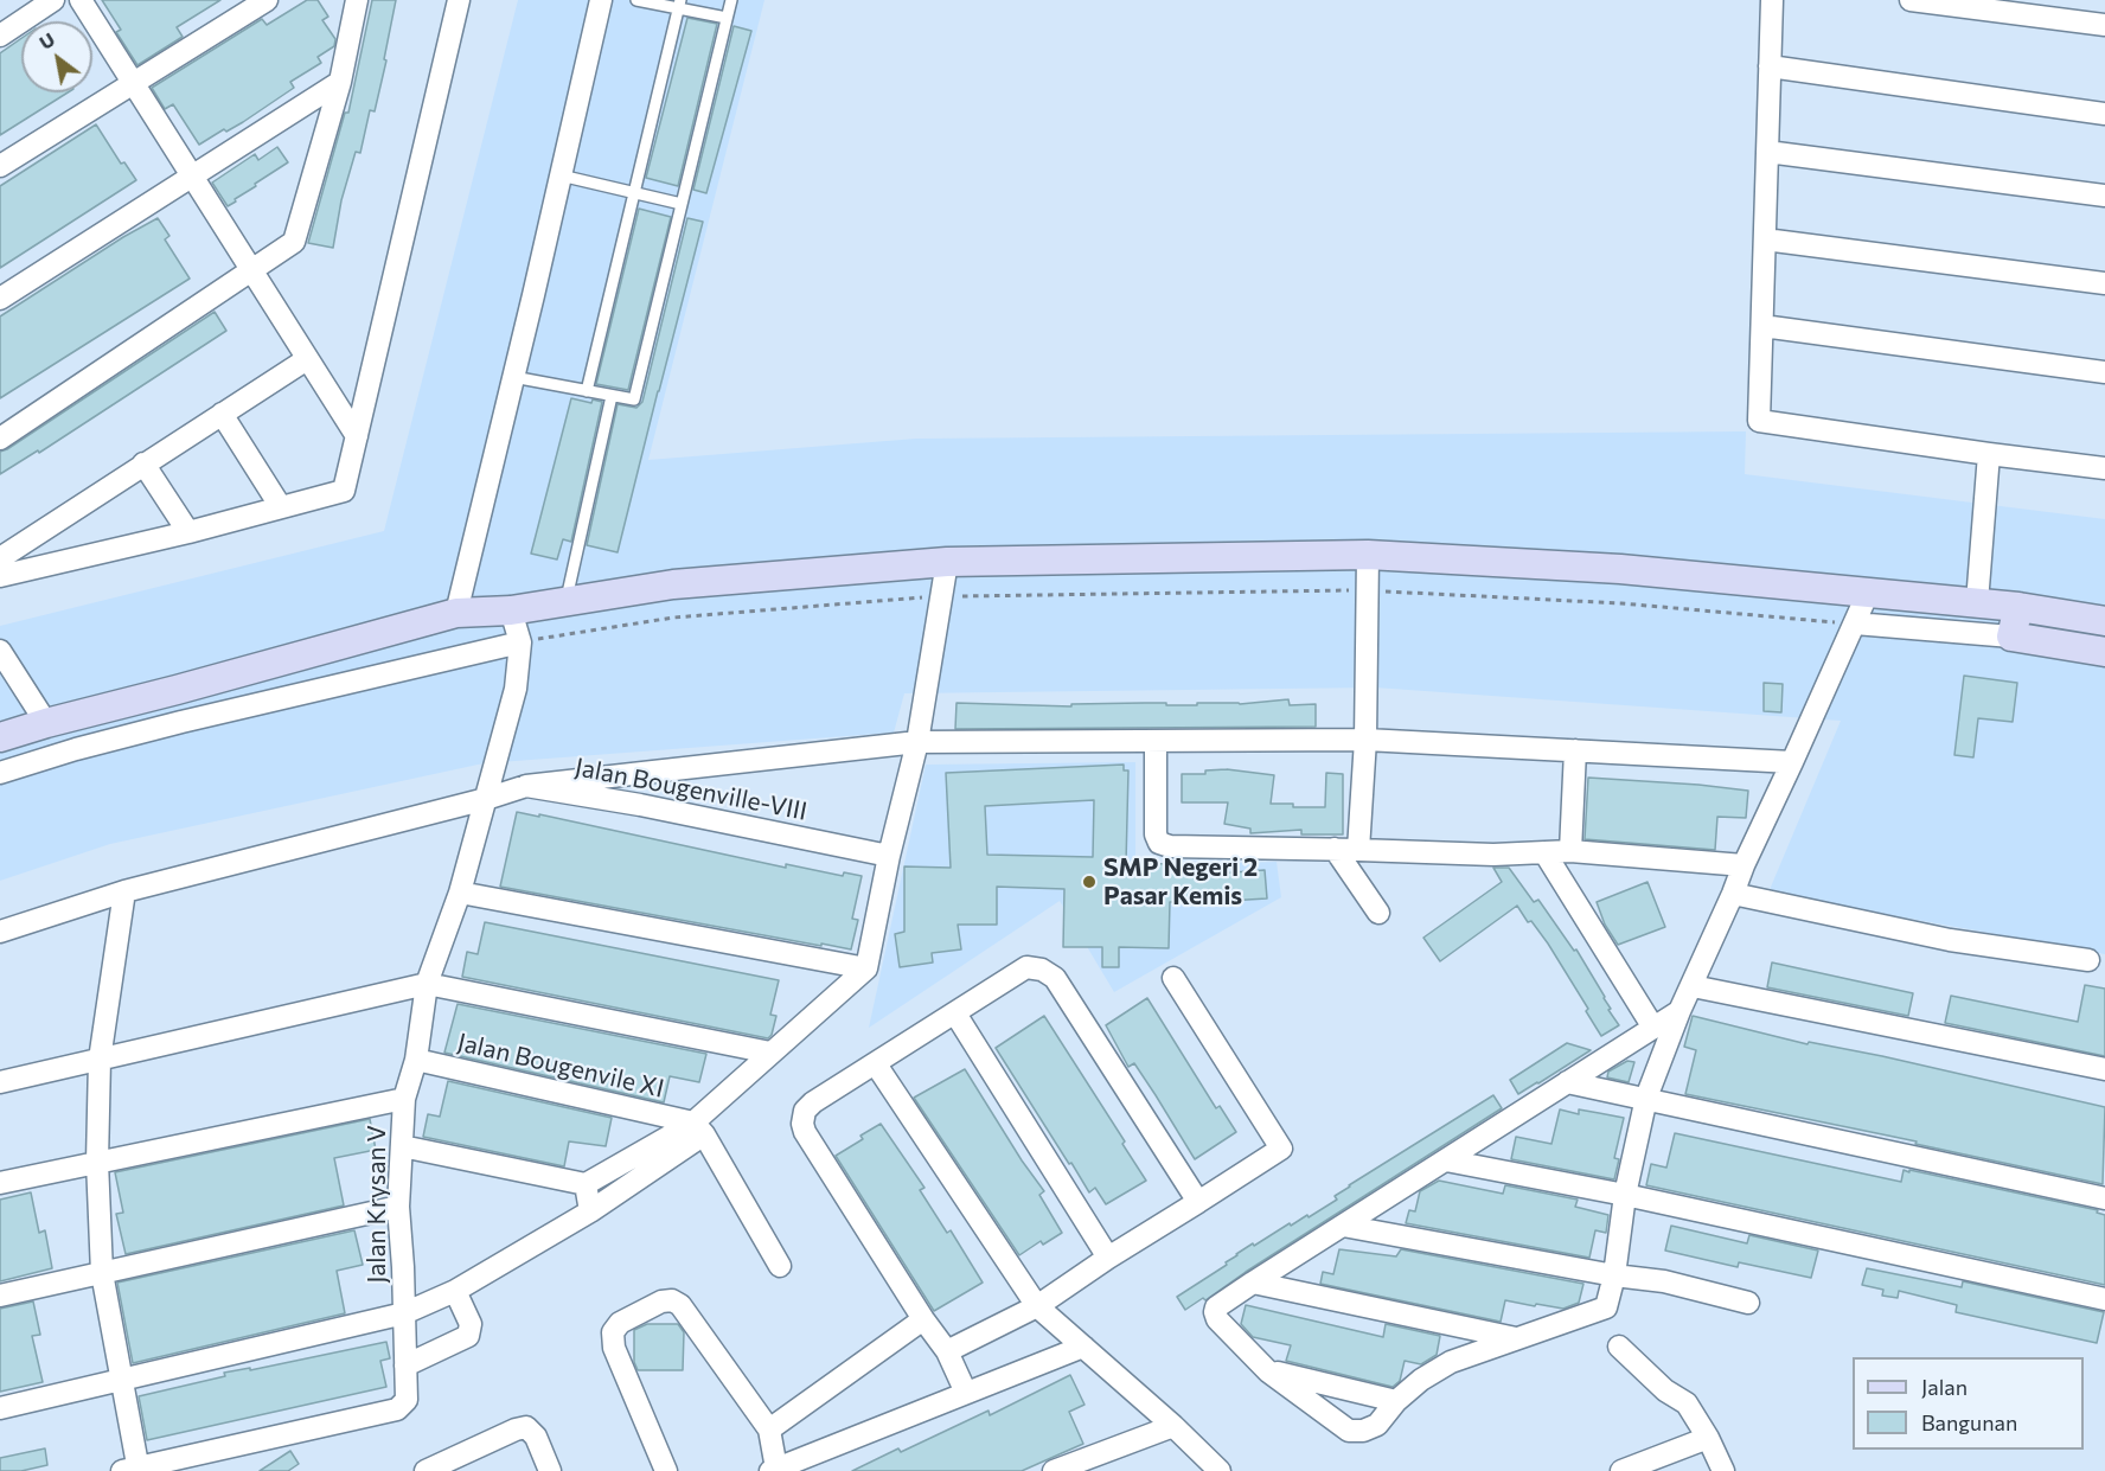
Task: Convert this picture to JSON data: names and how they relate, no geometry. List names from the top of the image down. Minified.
{"streets":{"street":["Jalan Bougenville-VIII","Jalan Bougenvile XI","Jalan Krysan V"]},"crossings":[["Jalan Bougenville-VIII","Jalan Krysan V"],["Jalan Bougenvile XI","Jalan Krysan V"]],"places":["SMP Negeri 2 Pasar Kemis"],"legend":["Jalan","Bangunan"],"north":"top left"}
